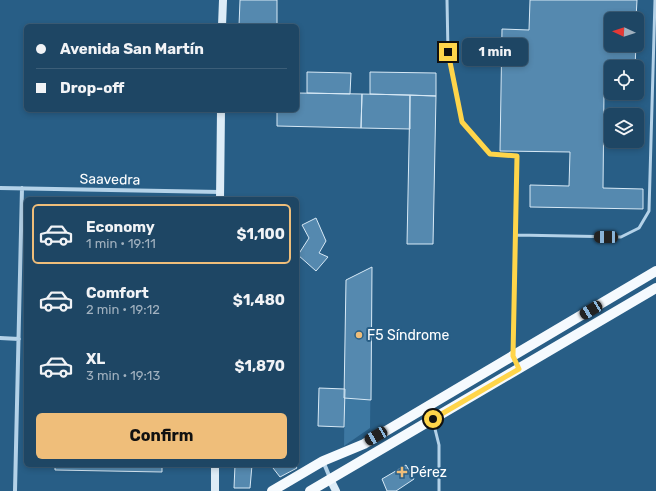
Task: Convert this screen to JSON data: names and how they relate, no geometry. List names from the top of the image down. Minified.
{"streets":{"street":["Saavedra"]},"places":{"other":["F5 Síndrome"],"health":["Pérez"]},"north":"left","page":{"banner":["Avenida San Martín","Drop-off"],"bubble":"1 min","list":[{"name":"Economy","note":"1 min · 19:11","value":"$1,100"},{"name":"Comfort","note":"2 min · 19:12","value":"$1,480"},{"name":"XL","note":"3 min · 19:13","value":"$1,870"}],"buttons":"Confirm"}}
